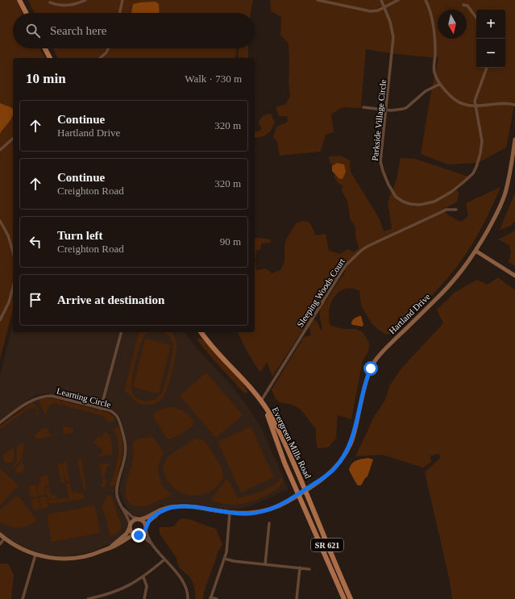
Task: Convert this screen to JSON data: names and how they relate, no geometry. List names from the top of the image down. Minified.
{"streets":{"main road":["Evergreen Mills Road","SR 621"],"street":["Parkside Village Circle","Sleeping Woods Court","Hartland Drive","Learning Circle"]},"crossings":[["Sleeping Woods Court","Evergreen Mills Road"],["Hartland Drive","Evergreen Mills Road"]],"north":"bottom","page":{"map_buttons":["+","−"],"search":"Search here","heading":["10 min","Walk · 730 m"],"list":[["Continue","Hartland Drive","320 m"],["Continue","Creighton Road","320 m"],["Turn left","Creighton Road","90 m"],"Arrive at destination"]}}
